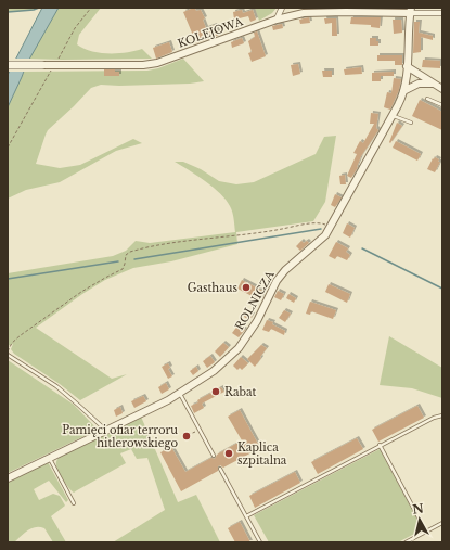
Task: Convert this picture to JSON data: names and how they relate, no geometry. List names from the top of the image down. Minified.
{"streets":{"street":["KOLEJOWA","ROLNICZA"]},"crossings":[["KOLEJOWA","ROLNICZA"]],"places":["Gasthaus","Rabat","Pamięci ofiar terroru hitlerowskiego","Kaplica szpitalna"],"north":"top"}
